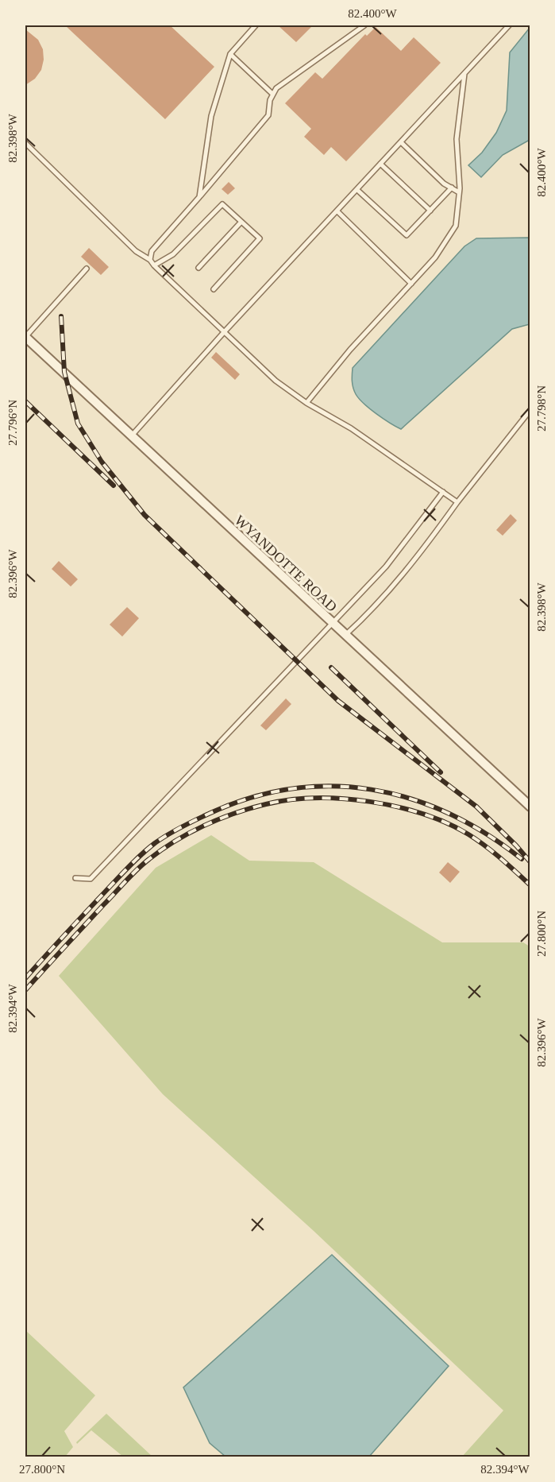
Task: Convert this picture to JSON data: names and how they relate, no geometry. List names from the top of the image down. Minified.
{"streets":{"street":["WYANDOTTE ROAD"]},"coordinates":["82.400°W","82.398°W","27.798°N","27.796°N","82.396°W","27.800°N","82.394°W"]}
